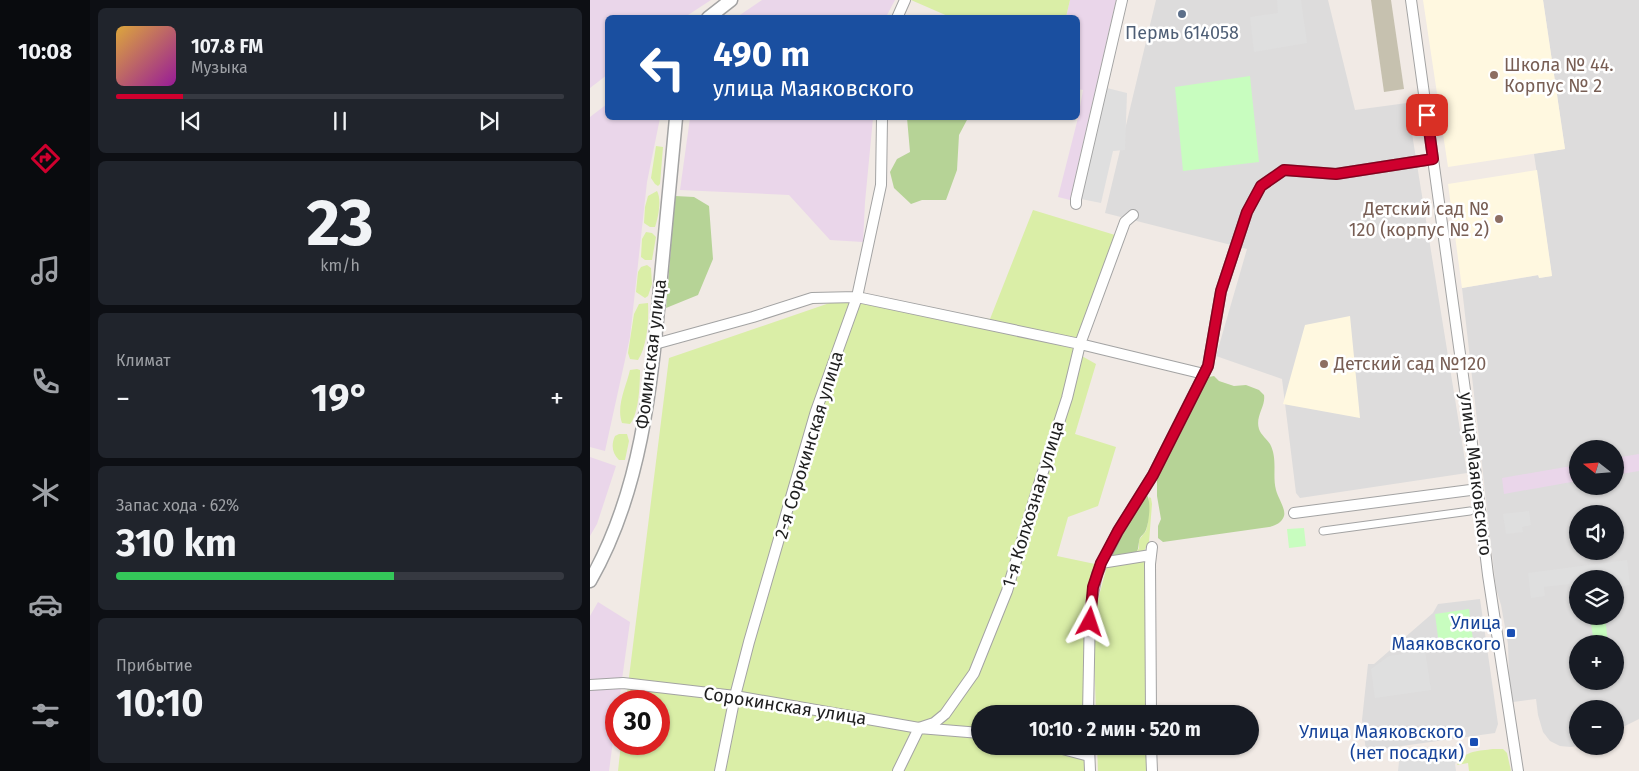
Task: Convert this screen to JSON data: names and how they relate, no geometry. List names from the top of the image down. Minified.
{"streets":{"street":["Фоминская улица","2-я Сорокинская улица","улица Маяковского","1-я Колхозная улица","Сорокинская улица"]},"crossings":[["2-я Сорокинская улица","Сорокинская улица"],["1-я Колхозная улица","Сорокинская улица"]],"places":{"other":["Пермь 614058","Школа № 44. Корпус № 2","Детский сад № 120 (корпус № 2)","Детский сад №120"],"transit":["Улица Маяковского","Улица Маяковского (нет посадки)"]},"north":"left","page":{"tabs":"10:08","turn":["490 m","улица Маяковского"],"song":["107.8 FM","Музыка"],"tile":[["23","km/h"],"Климат",["Запас хода · 62%","310 km"],["Прибытие","10:10"]],"heat":["−","19°","+"],"map_buttons":["+","−"],"limit":"30","trip":"10:10 · 2 мин · 520 m"}}
